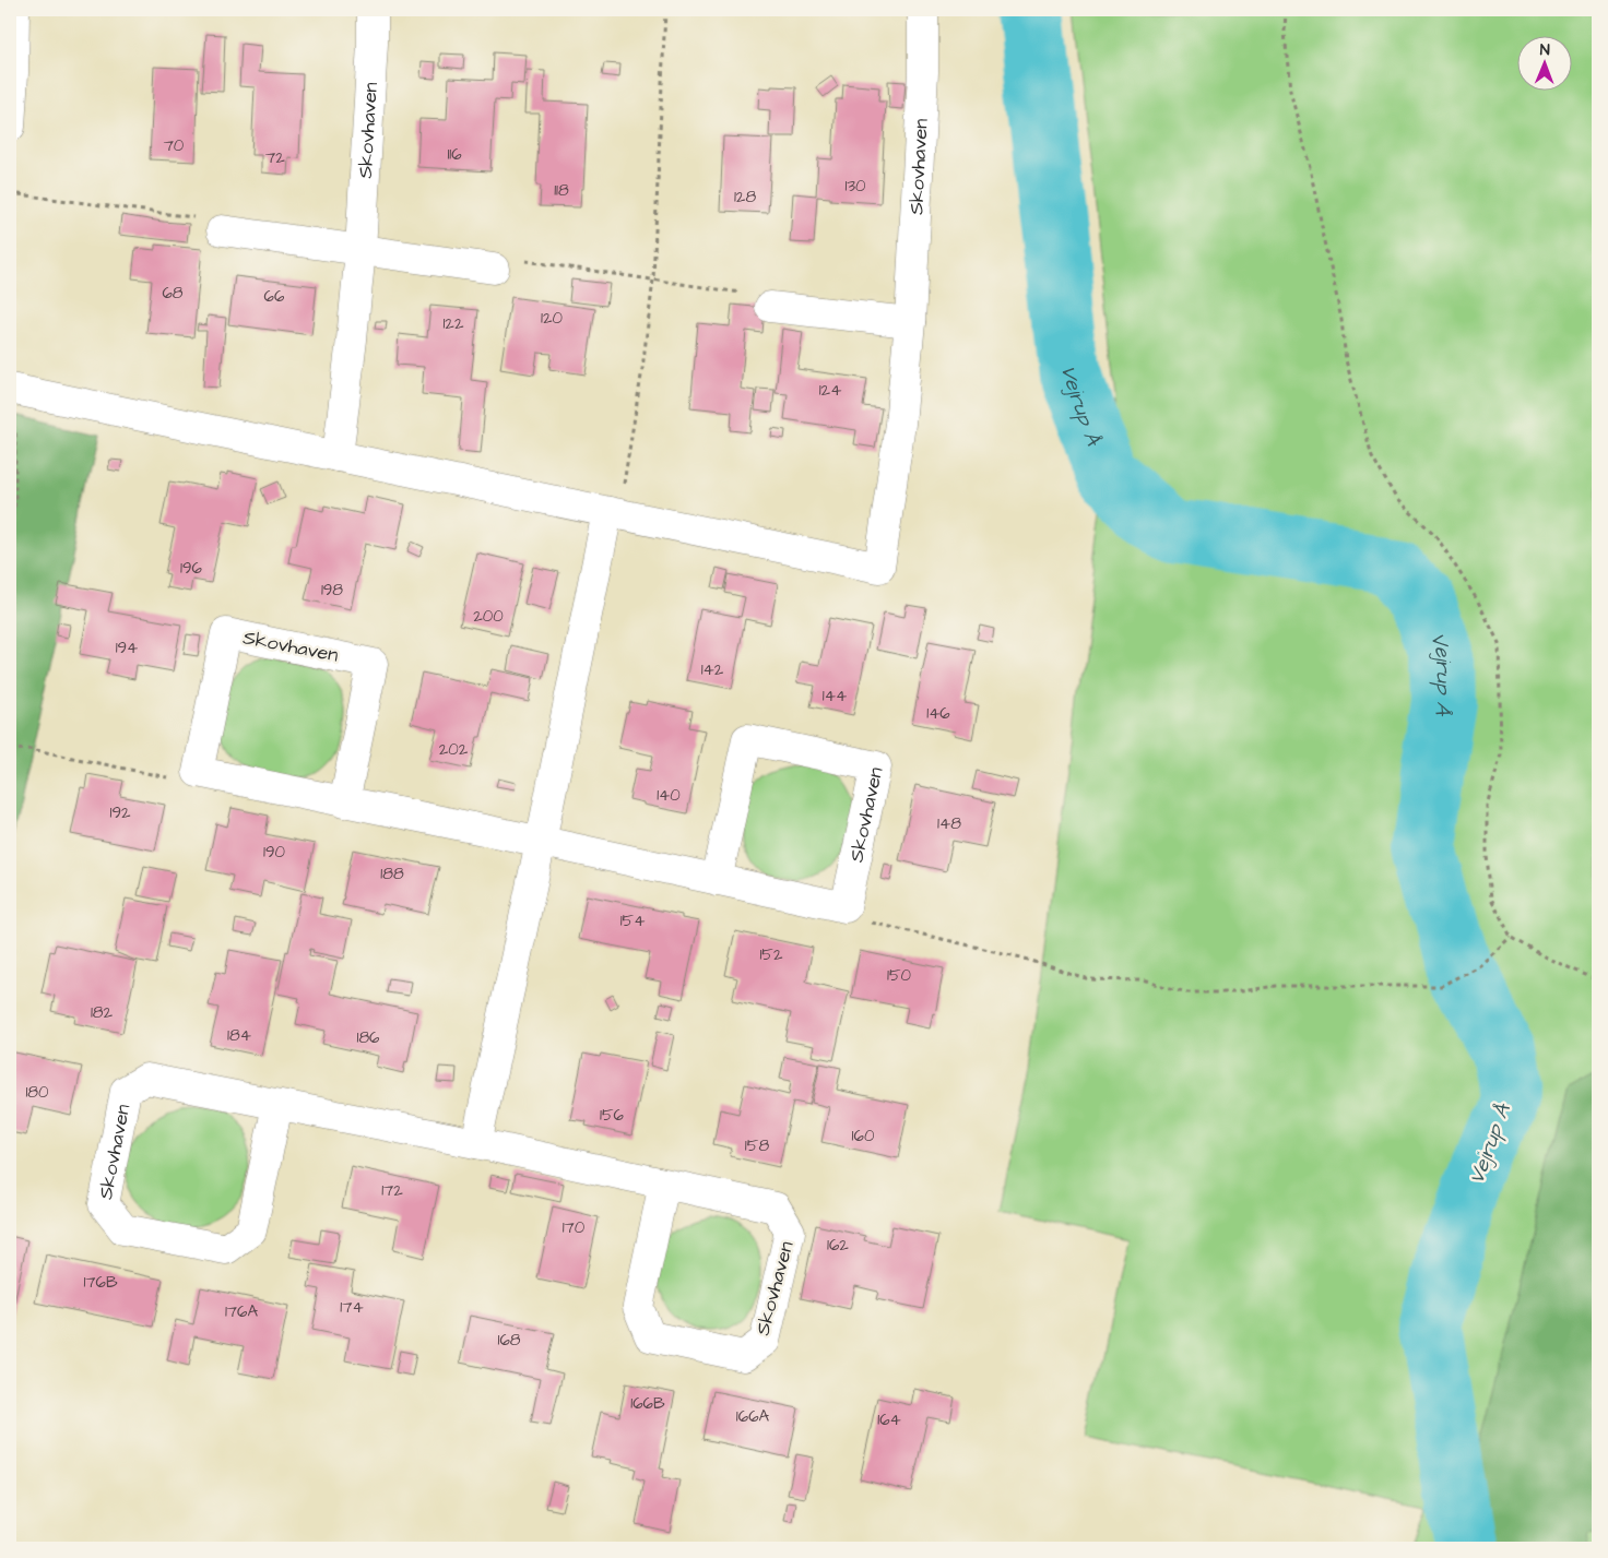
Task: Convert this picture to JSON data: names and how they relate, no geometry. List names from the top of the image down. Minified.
{"streets":{"street":["Skovhaven"]},"water":["Vejrup Å"],"house_numbers":["70","116","72","130","118","128","68","66","120","122","124","196","198","200","194","142","144","146","202","140","192","148","190","188","154","152","150","182","184","186","180","156","160","158","172","170","162","176B","174","176A","168","166B","166A","164"],"north":"top"}
